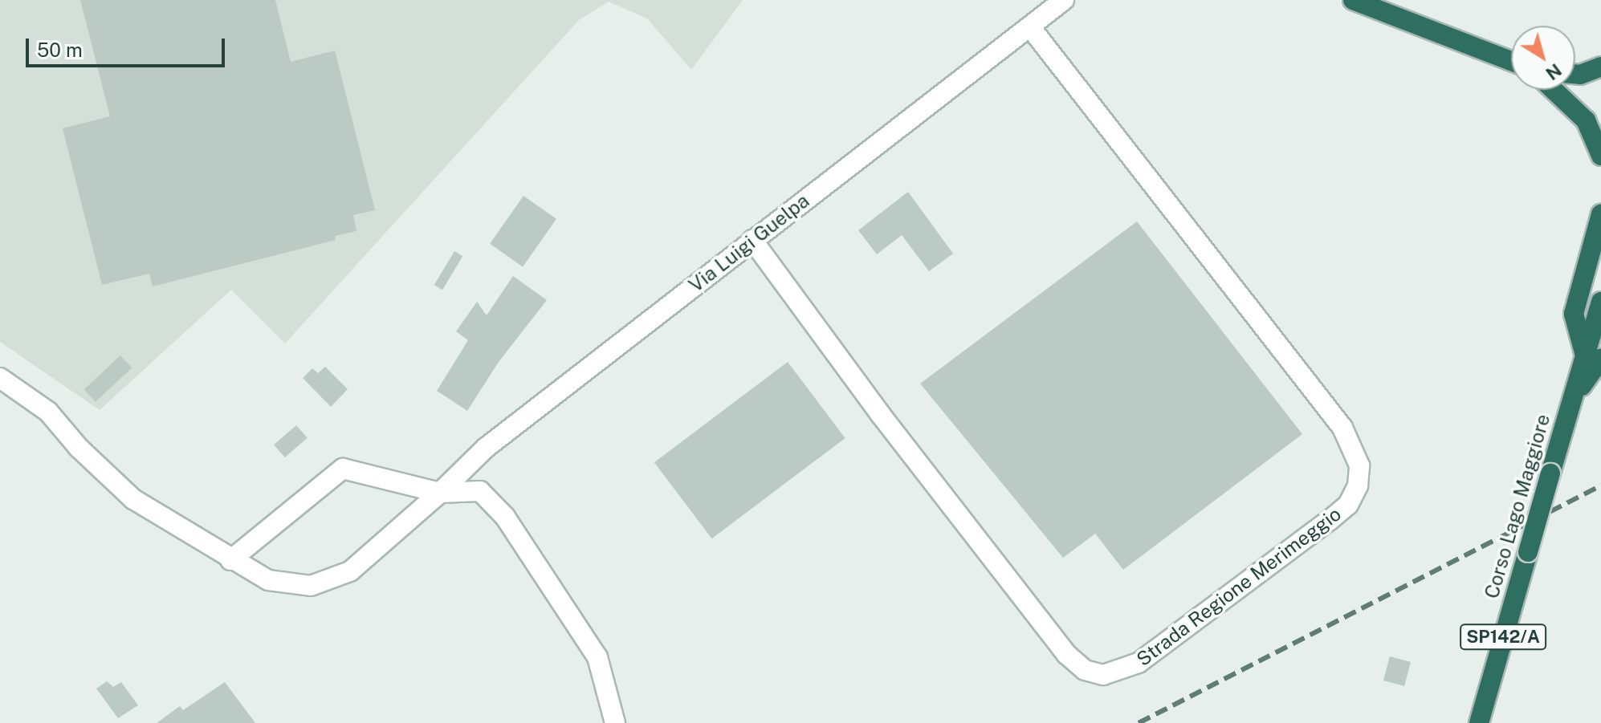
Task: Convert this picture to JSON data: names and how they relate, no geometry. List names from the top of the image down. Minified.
{"streets":{"highway":["Corso Lago Maggiore","SP142/A"],"street":["Via Luigi Guelpa","Strada Regione Merimeggio"]},"crossings":[["Via Luigi Guelpa","Strada Regione Merimeggio"]],"scale_bar":"50 m","north":"bottom right"}
